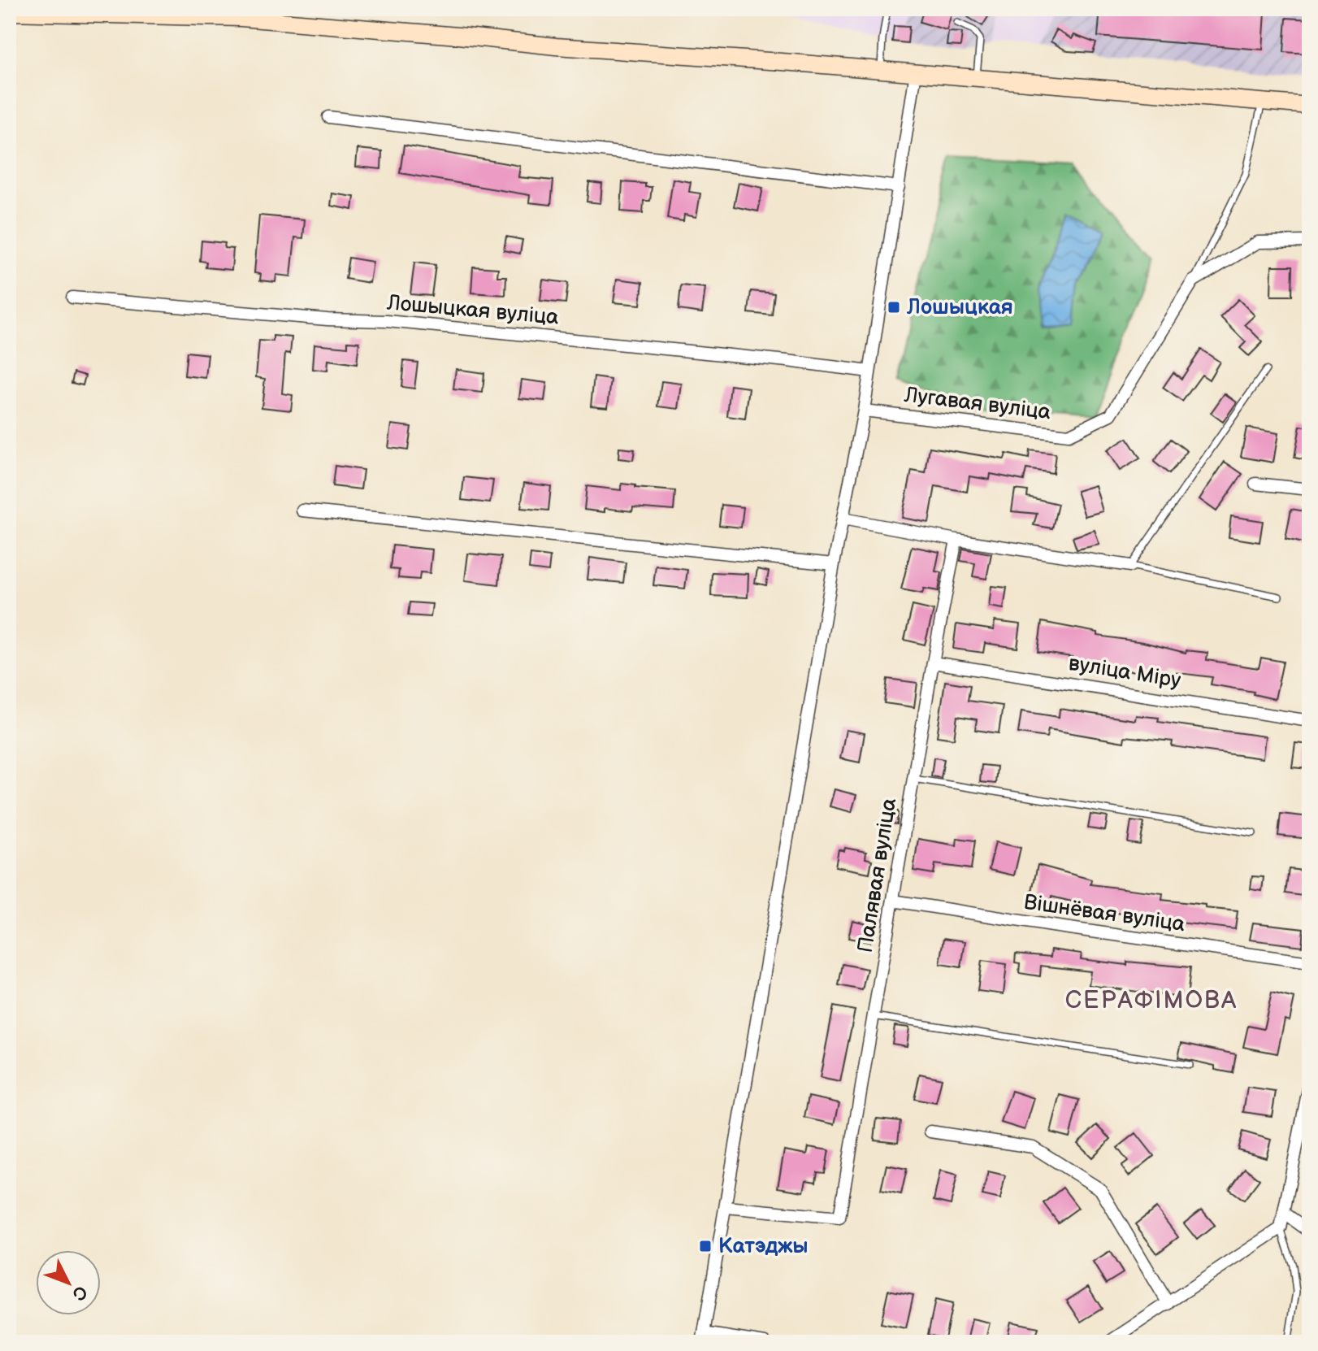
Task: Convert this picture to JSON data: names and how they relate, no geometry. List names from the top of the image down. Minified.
{"streets":{"street":["Лошыцкая вуліца","Лугавая вуліца","вуліца Міру","Палявая вуліца","Вішнёвая вуліца"]},"crossings":[["вуліца Міру","Палявая вуліца"],["Палявая вуліца","Вішнёвая вуліца"]],"districts":["СЕРАФІМОВА"],"places":{"transit":["Лошыцкая","Катэджы"]},"north":"bottom right"}
